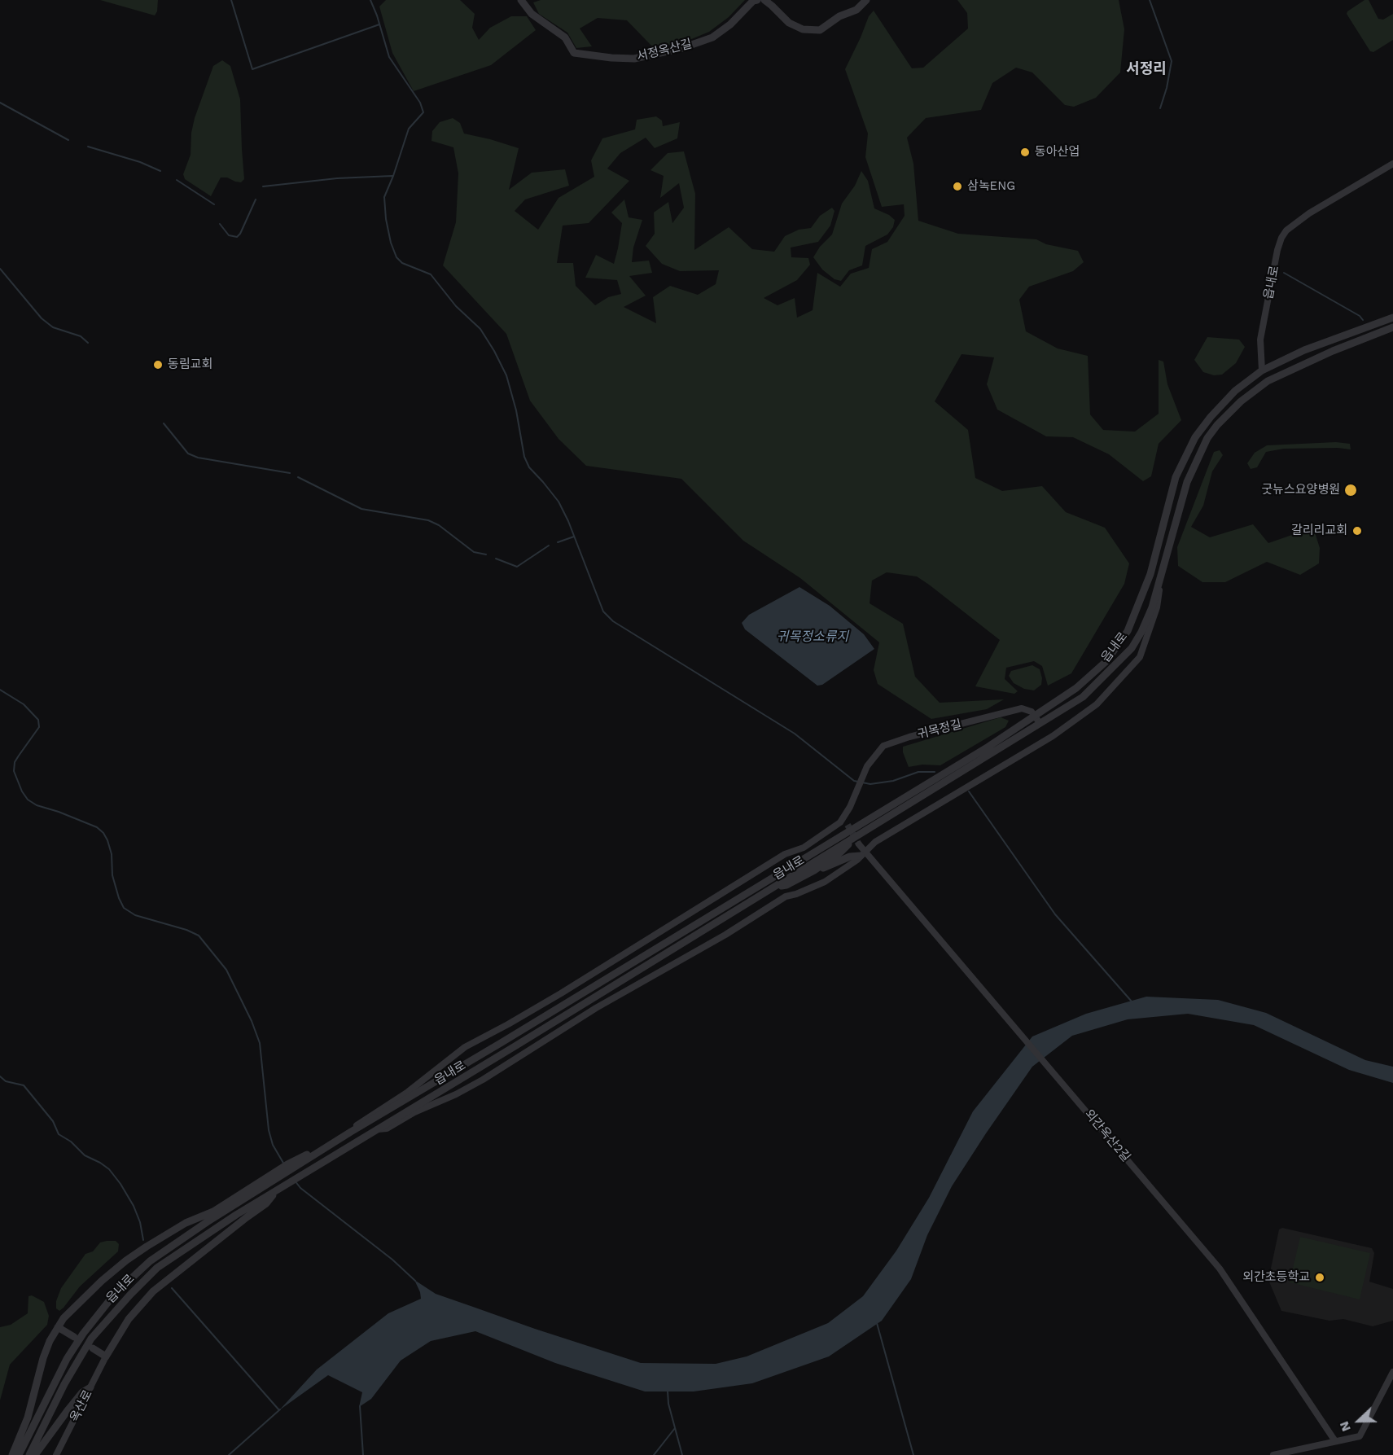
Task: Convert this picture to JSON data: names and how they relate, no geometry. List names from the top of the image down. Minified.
{"streets":{"street":["서정옥산길","읍내로","귀목정길","외간옥산2길","옥산로"]},"crossings":[["읍내로","귀목정길"]],"districts":["서정리"],"water":["귀목정소류지"],"places":["동아산업","삼녹ENG","동림교회","굿뉴스요양병원","갈리리교회","외간초등학교"],"north":"left"}
